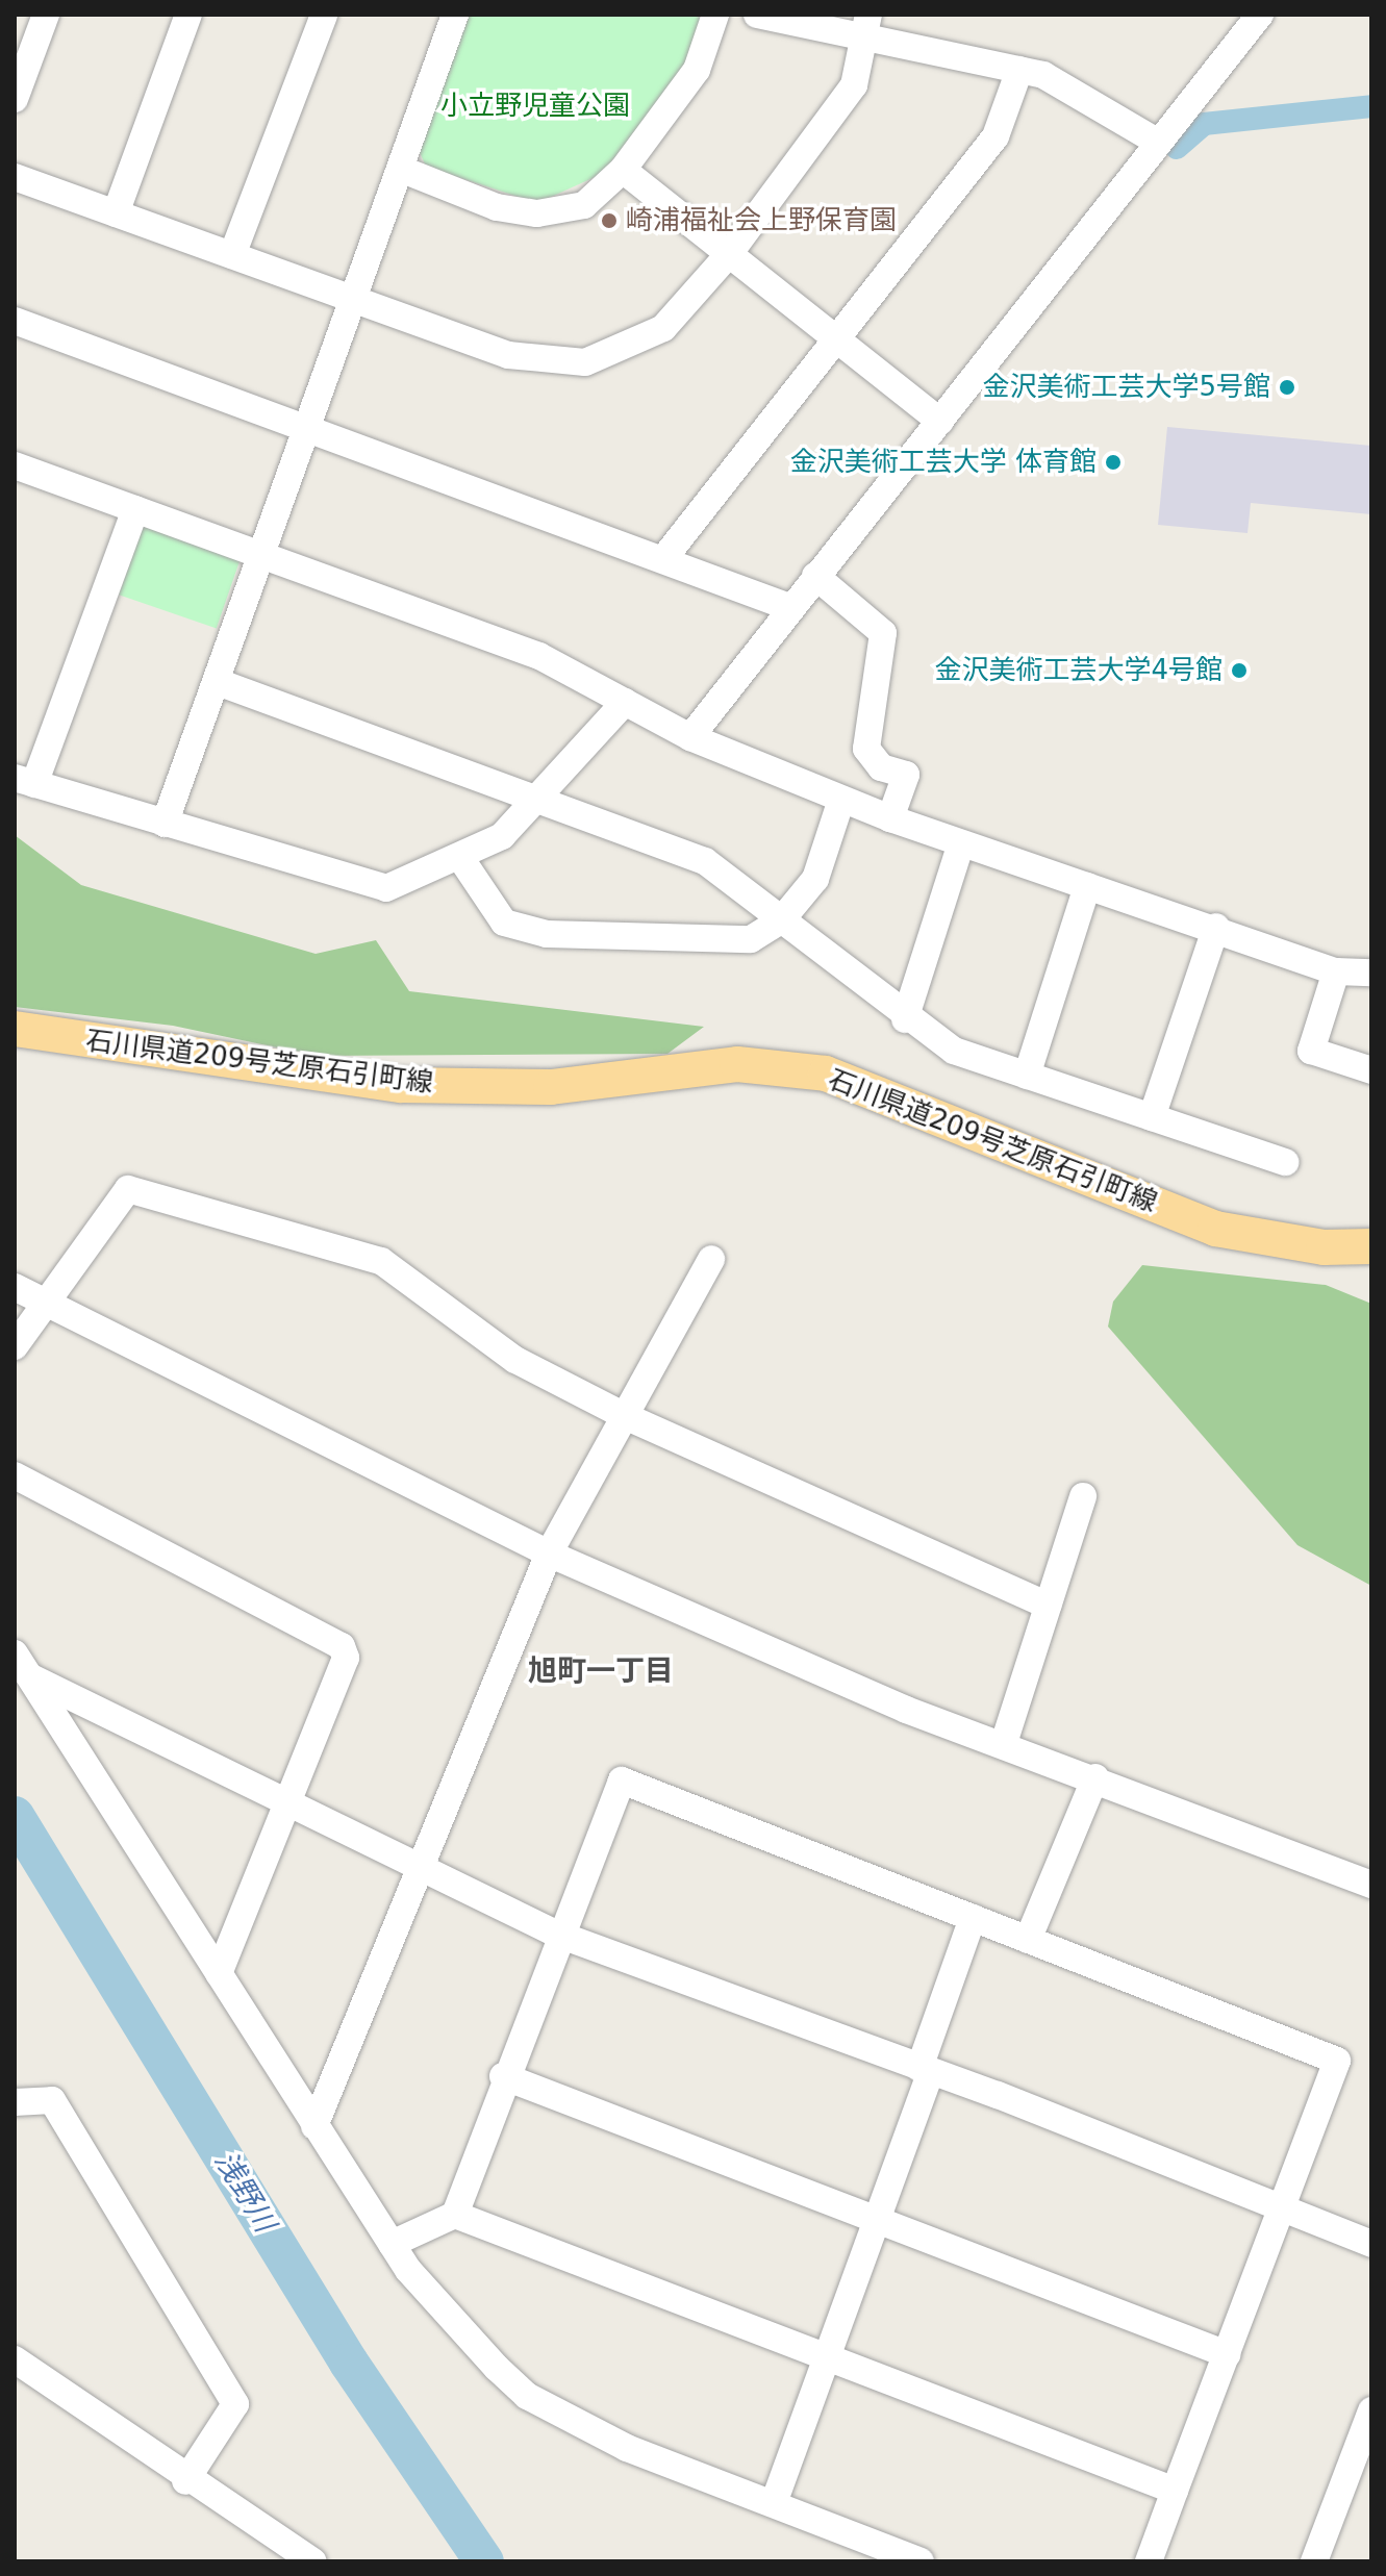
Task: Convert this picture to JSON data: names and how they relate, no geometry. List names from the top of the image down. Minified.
{"streets":{"main road":["石川県道209号芝原石引町線"]},"districts":["旭町一丁目"],"water":["浅野川"],"parks":["小立野児童公園"],"places":["崎浦福祉会上野保育園","金沢美術工芸大学5号館","金沢美術工芸大学 体育館","金沢美術工芸大学4号館"]}
